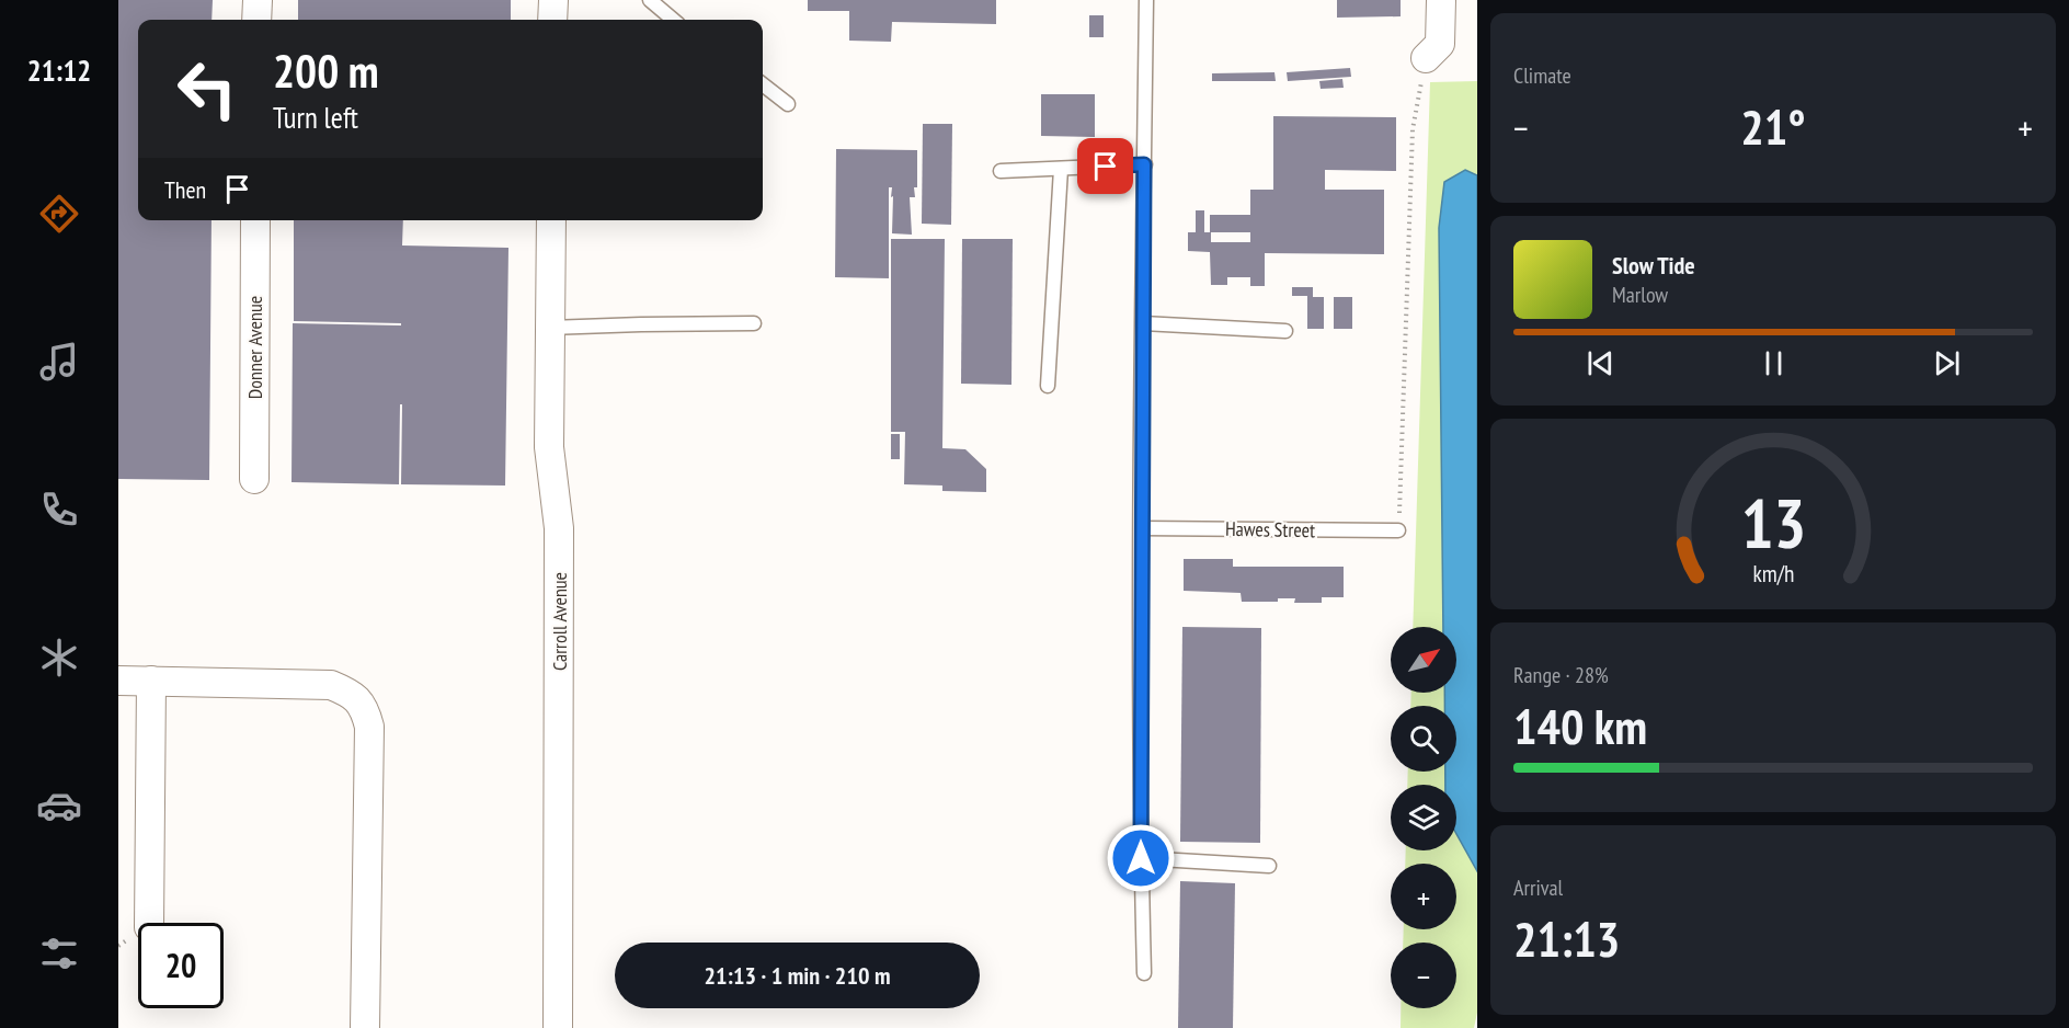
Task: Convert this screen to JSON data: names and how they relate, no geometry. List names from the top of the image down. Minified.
{"streets":{"street":["Donner Avenue","Carroll Avenue"],"lane":["Hawes Street"]},"north":"top right","page":{"tabs":"21:12","tile":["Climate",["Range · 28%","140 km"],["Arrival","21:13"]],"turn":["200 m","Turn left"],"heat":["−","21°","+"],"then":"Then","song":["Slow Tide","Marlow"],"map_buttons":["+","−"],"limit":"20","trip":"21:13 · 1 min · 210 m","gauge":["13","km/h"]}}
